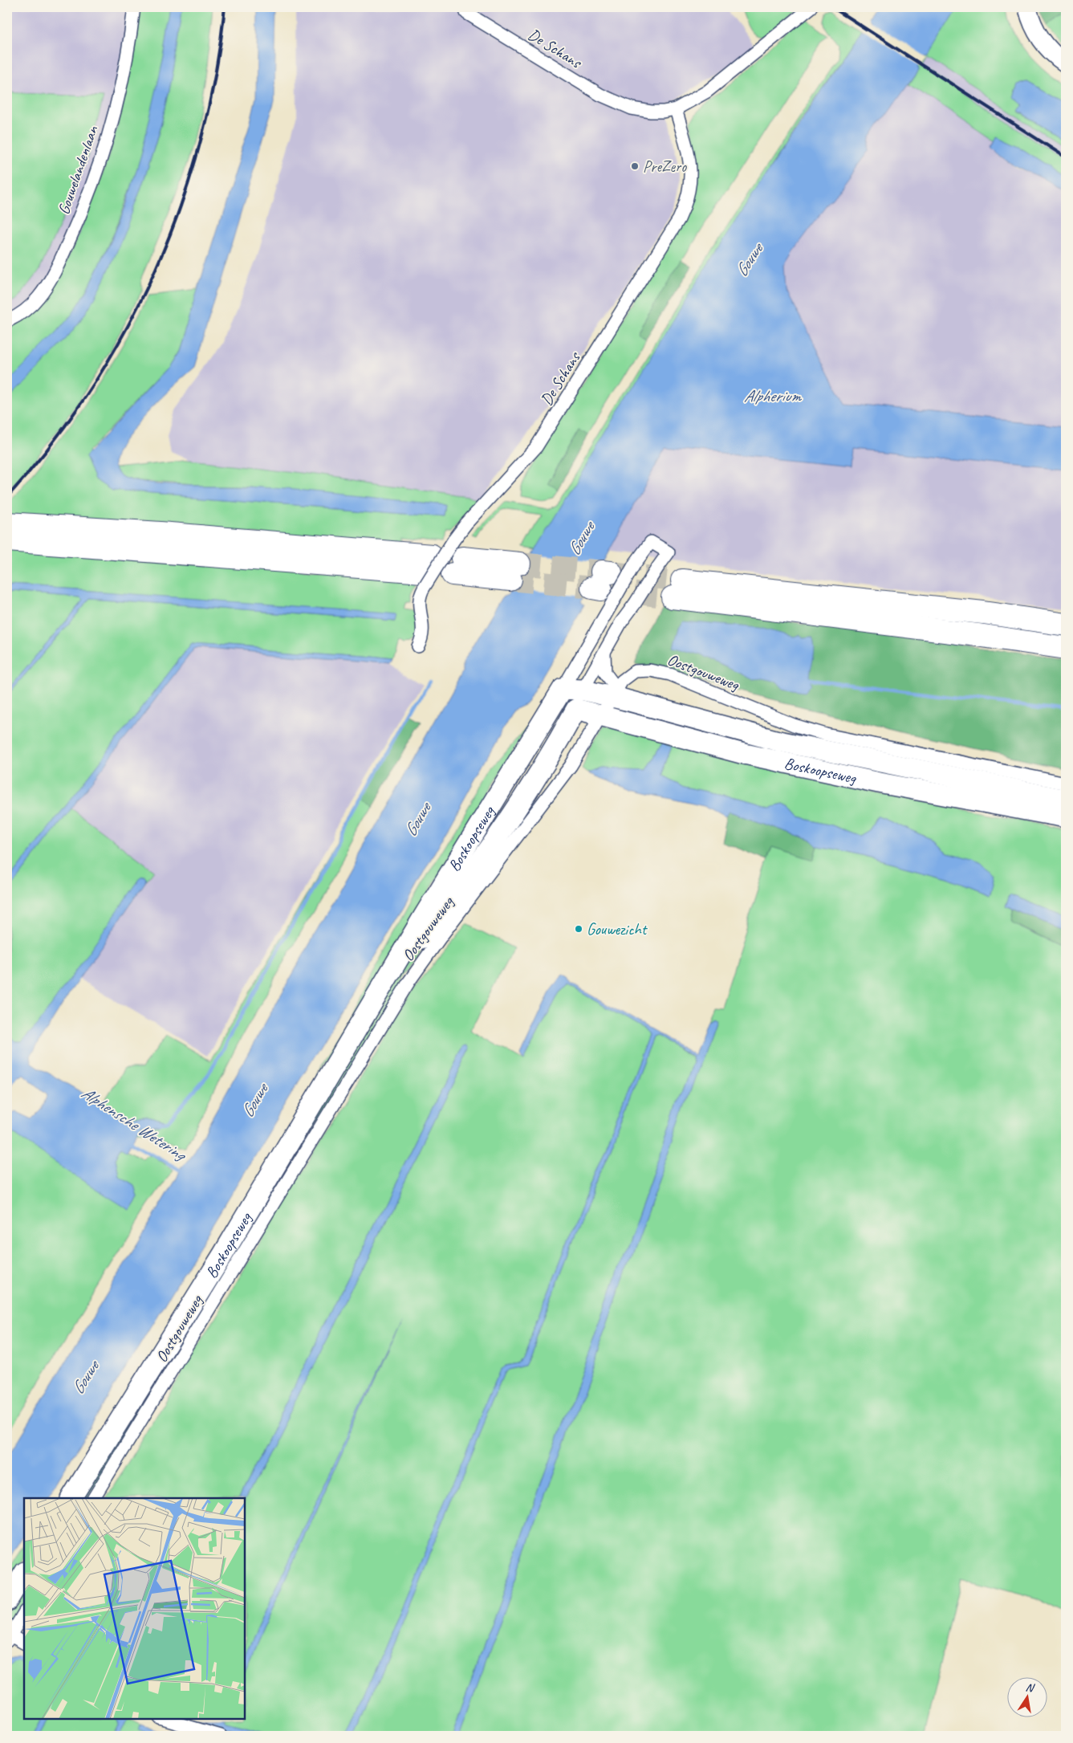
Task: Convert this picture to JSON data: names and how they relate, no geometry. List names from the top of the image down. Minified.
{"streets":{"main road":["Boskoopseweg"],"street":["De Schans","Gouwelandenlaan","Oostgouweweg"]},"crossings":[["Oostgouweweg","Boskoopseweg"]],"water":["Gouwe","Alpherium","Alphensche Wetering"],"places":["PreZero","Gouwezicht"],"north":"top"}
